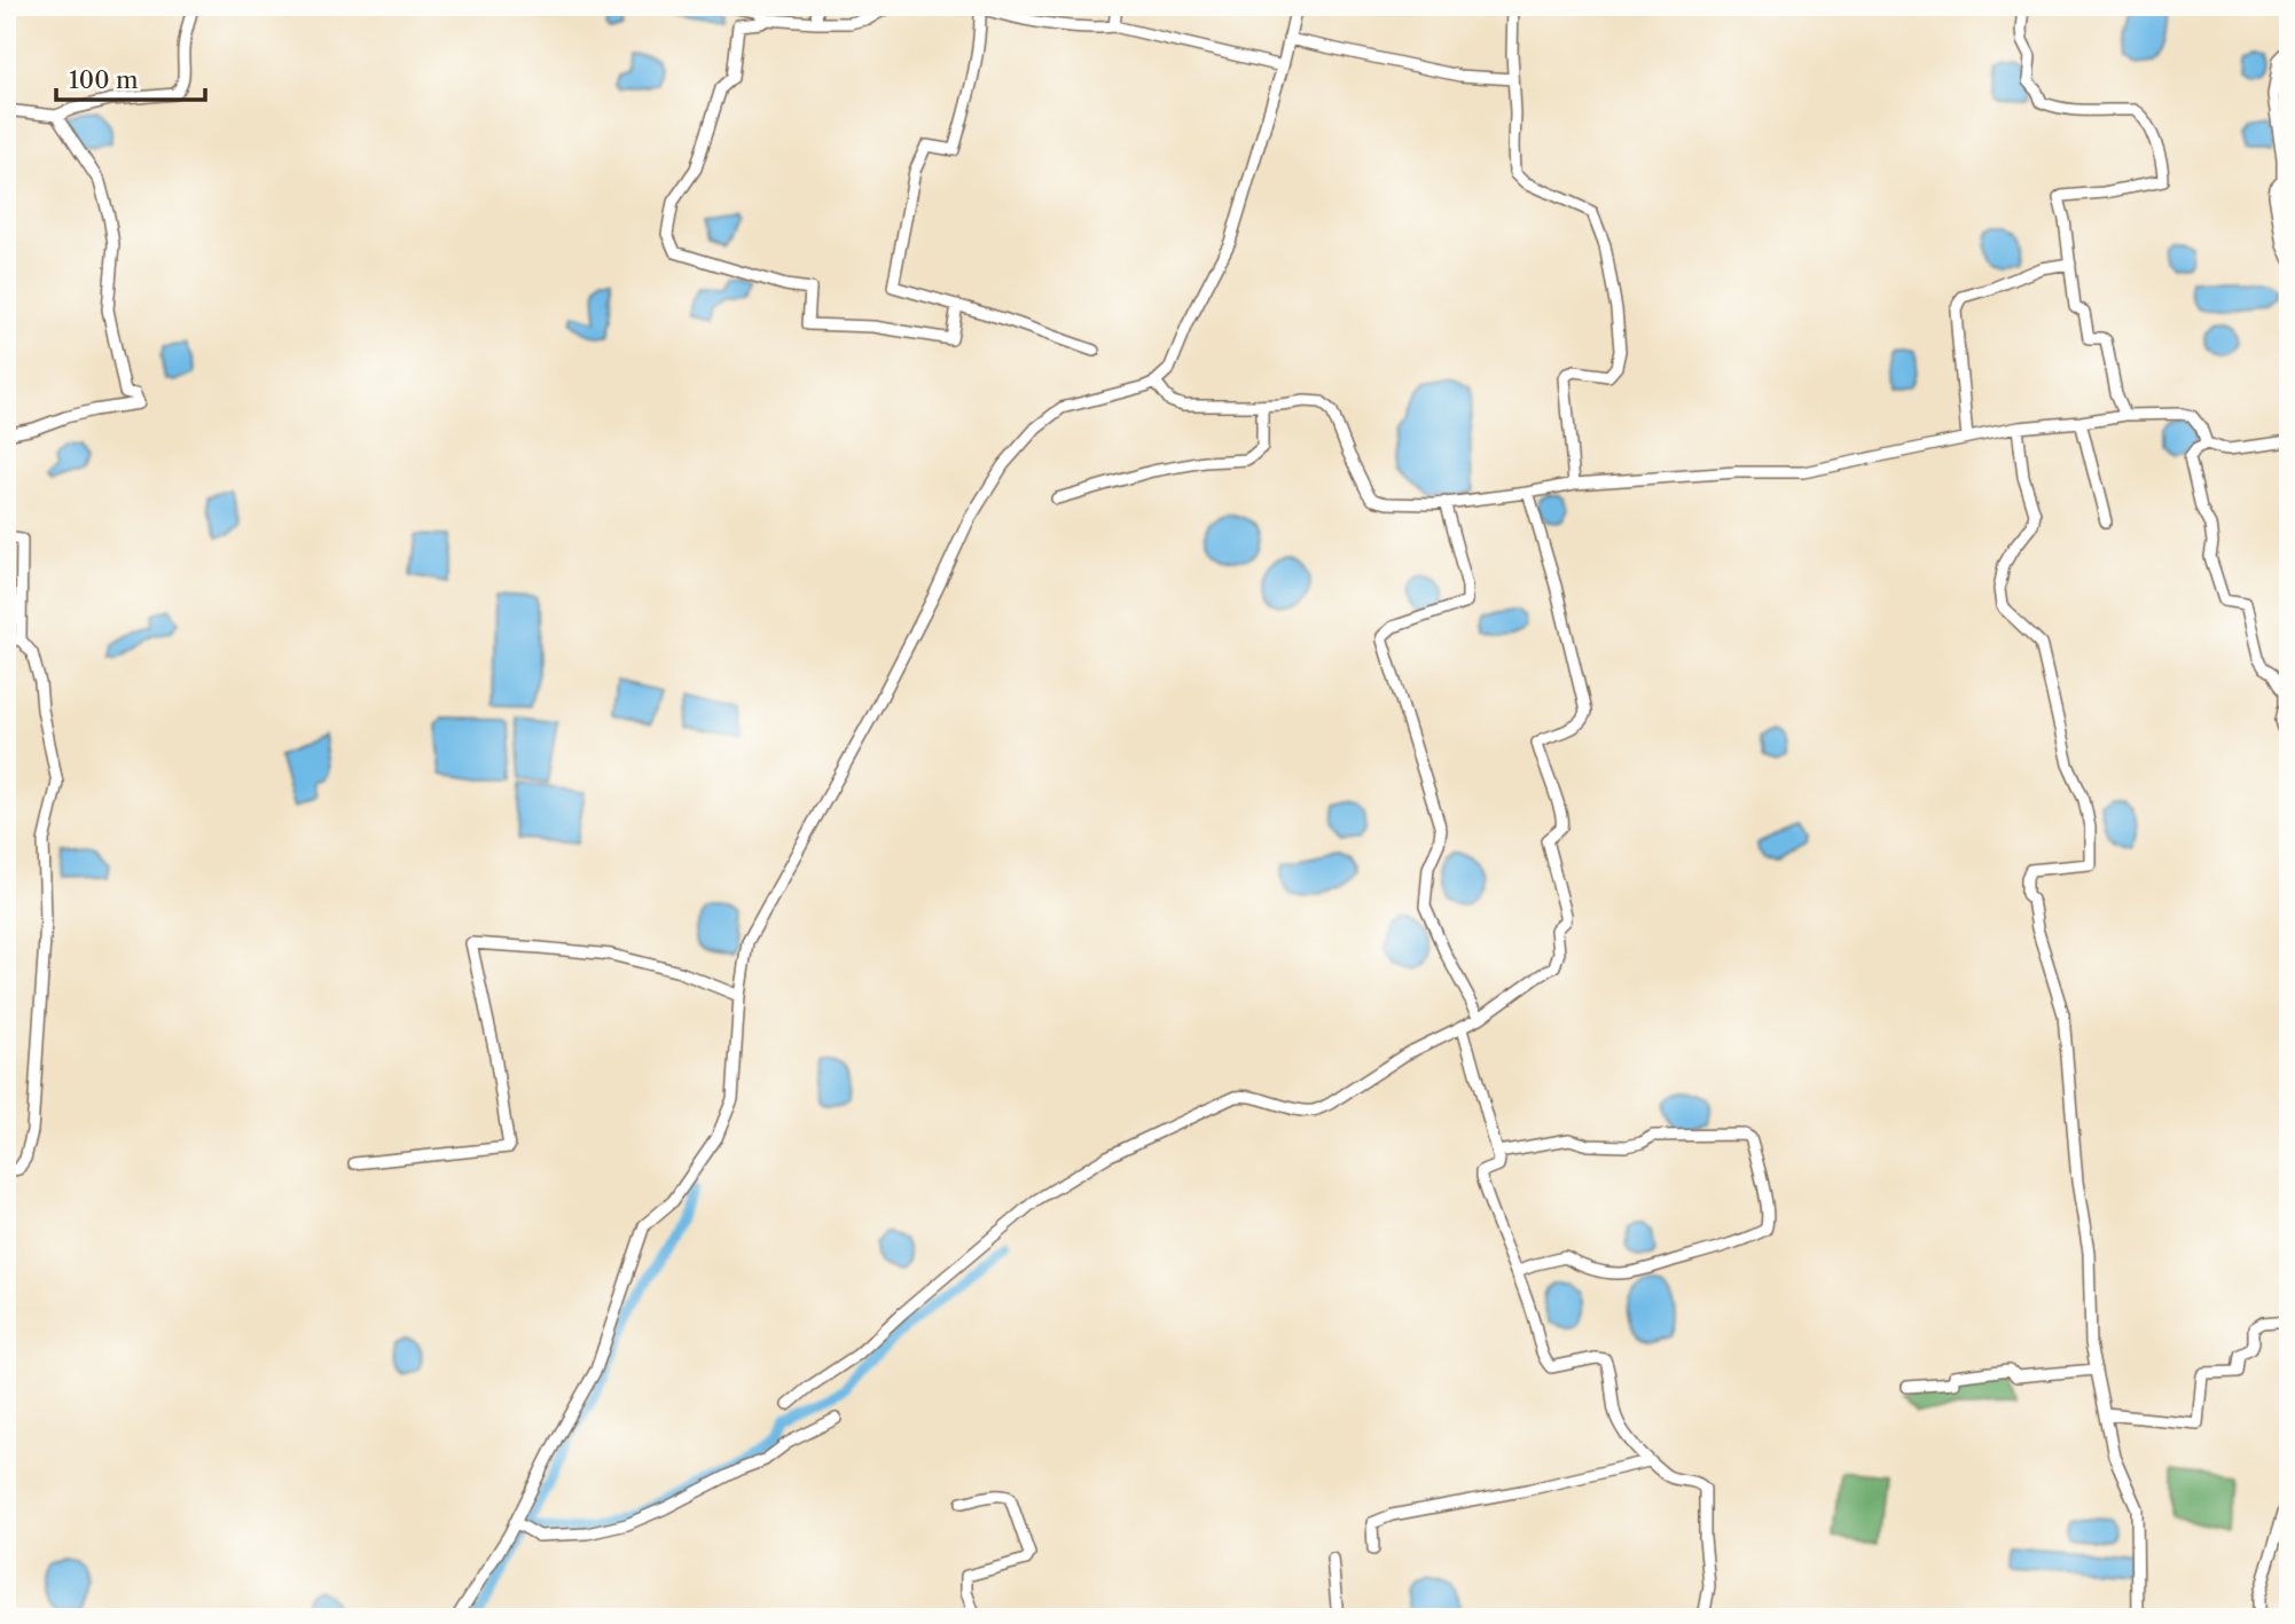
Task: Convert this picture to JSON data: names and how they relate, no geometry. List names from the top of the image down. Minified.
{"scale_bar":"100 m"}
